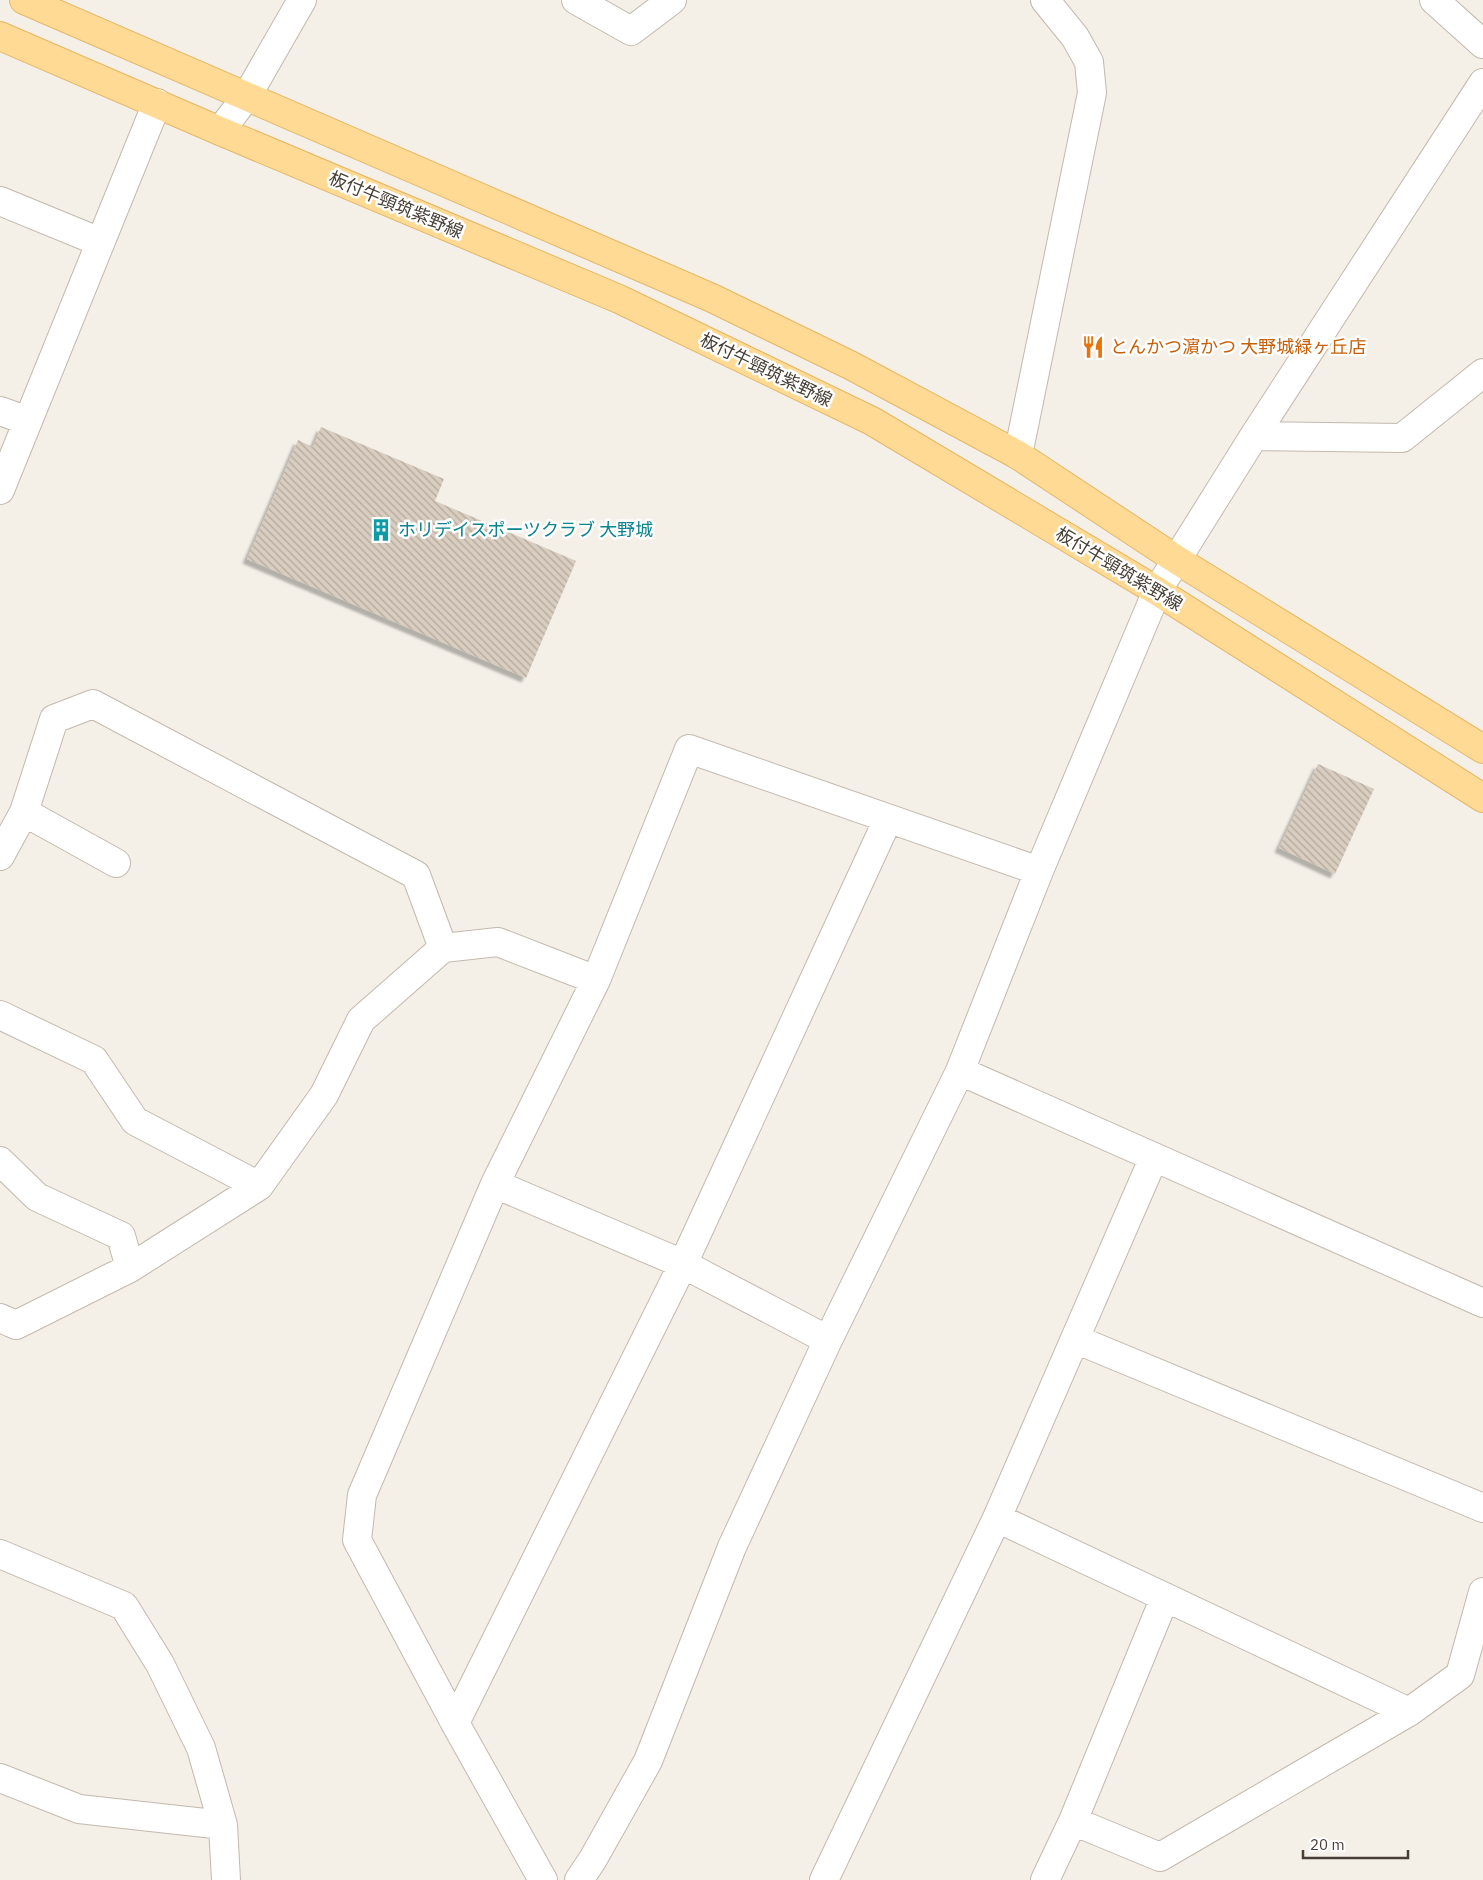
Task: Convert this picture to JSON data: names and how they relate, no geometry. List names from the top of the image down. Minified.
{"streets":{"main road":["板付牛頸筑紫野線"]},"places":{"restaurant":["とんかつ濵かつ 大野城緑ヶ丘店"],"building":["ホリデイスポーツクラブ 大野城"]},"scale_bar":"20 m"}
